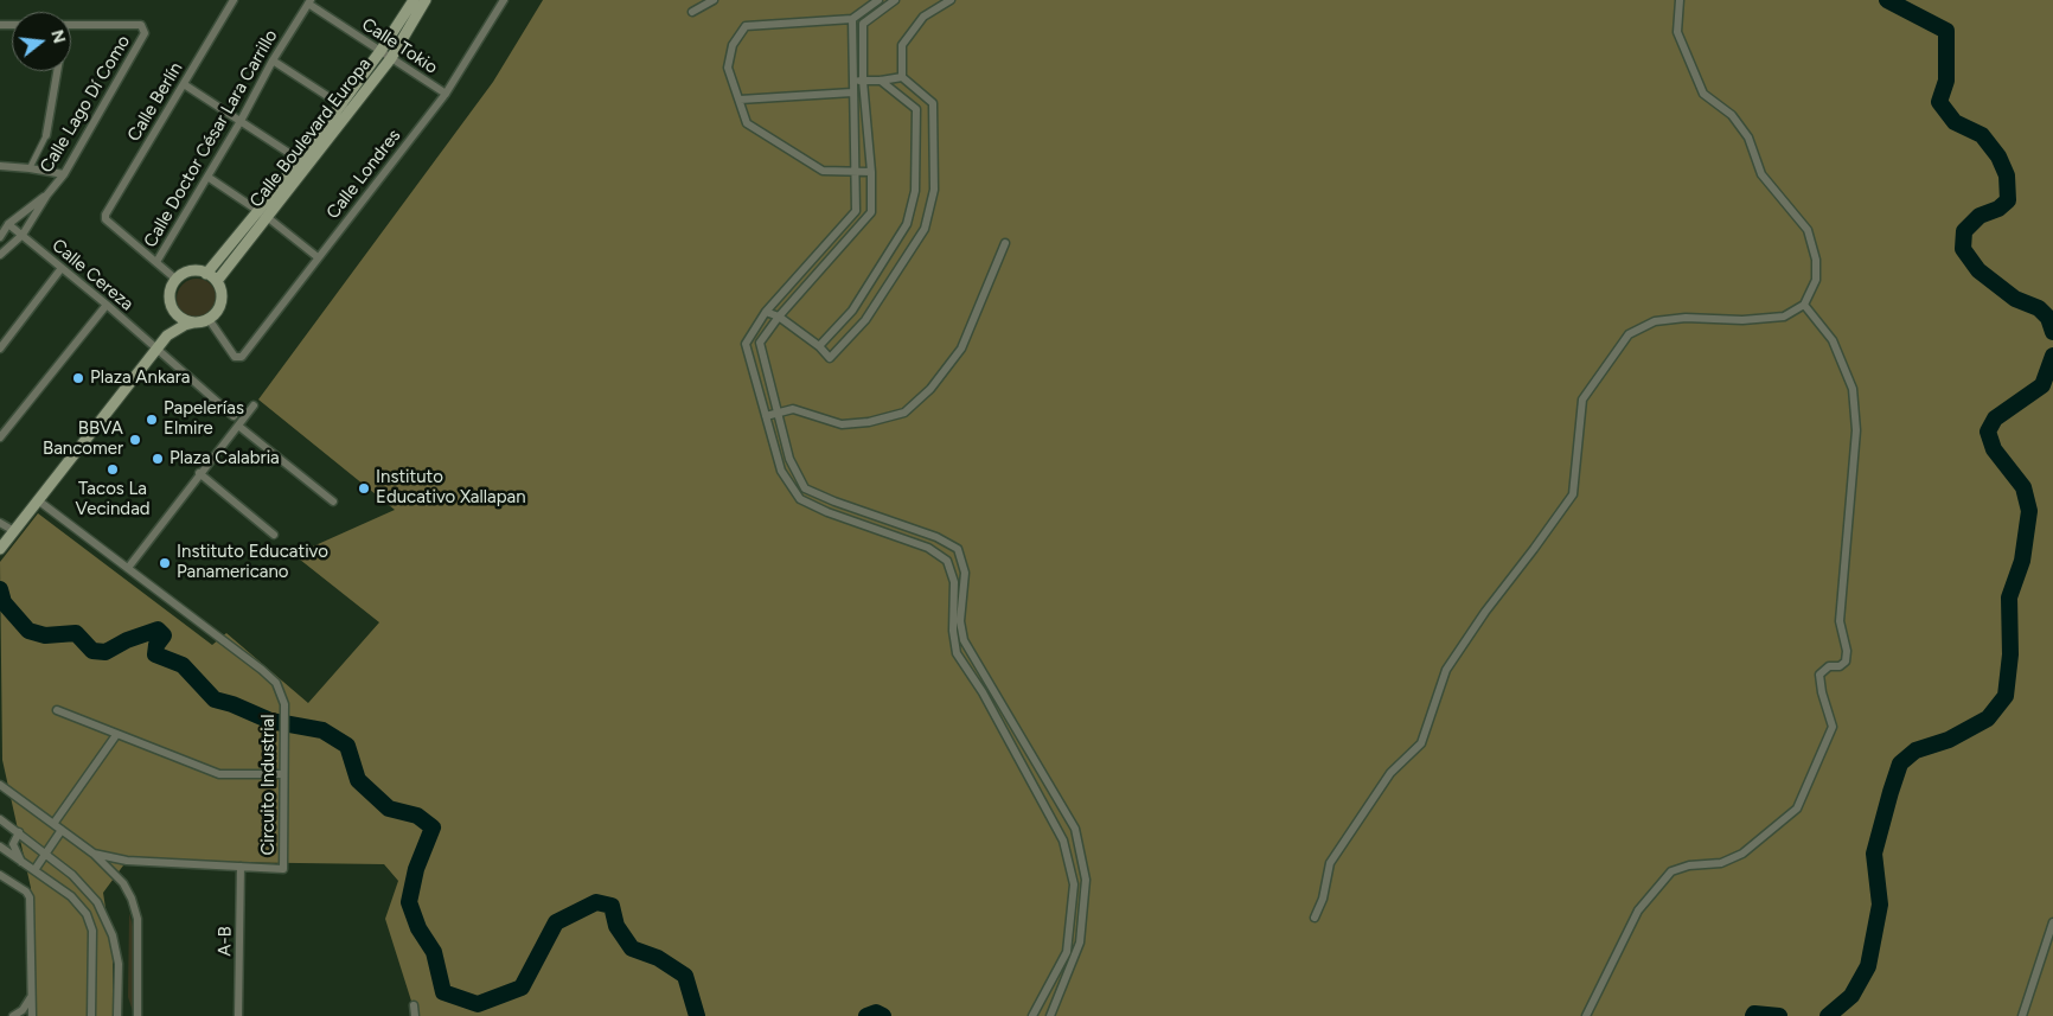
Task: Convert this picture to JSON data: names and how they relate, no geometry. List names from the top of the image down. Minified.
{"streets":{"main road":["Calle Boulevard Europa"],"street":["Calle Tokio","Calle Berlín","Calle Lago Dí Como","Calle Doctor César Lara Carrillo","Calle Londres","Calle Cereza","Circuito Industrial","A-B"]},"crossings":[["Calle Tokio","Calle Boulevard Europa"],["Calle Tokio","Calle Doctor César Lara Carrillo"],["Calle Tokio","Calle Londres"],["Calle Berlín","Calle Doctor César Lara Carrillo"],["Calle Lago Dí Como","Calle Cereza"],["Calle Boulevard Europa","Calle Londres"],["Circuito Industrial","A-B"]],"places":["Plaza Ankara","Papelerías Elmire","BBVA Bancomer","Plaza Calabria","Tacos La Vecindad","Instituto Educativo Xallapan","Instituto Educativo Panamericano"],"north":"right"}
